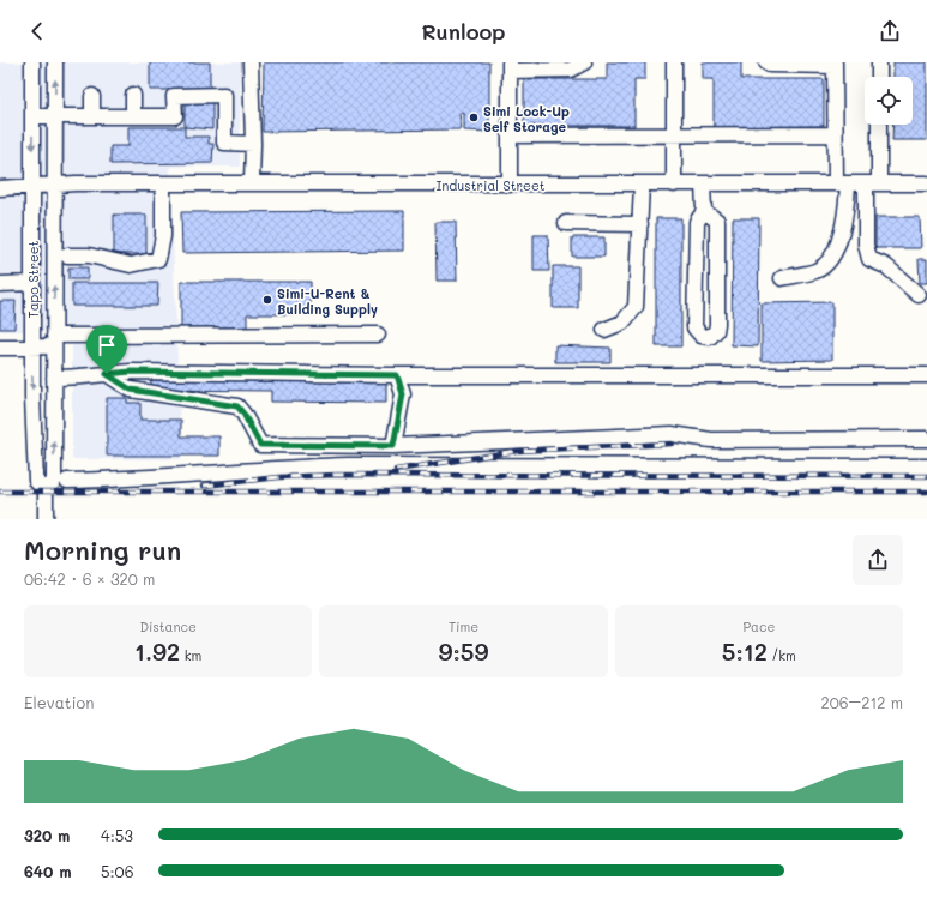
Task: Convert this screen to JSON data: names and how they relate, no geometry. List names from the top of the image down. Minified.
{"streets":{"street":["Industrial Street","Tapo Street"]},"crossings":[["Industrial Street","Tapo Street"]],"places":["Simi Lock-Up Self Storage","Simi-U-Rent & Building Supply"],"page":{"header":"Runloop","heading":["Morning run","06:42 · 6 × 320 m"],"stats":[["Distance","1.92 km"],["Time","9:59"],["Pace","5:12 /km"]],"chart":["Elevation","206–212 m"],"list":[{"name":"320 m","note":"4:53"},{"name":"640 m","note":"5:06"}]}}
